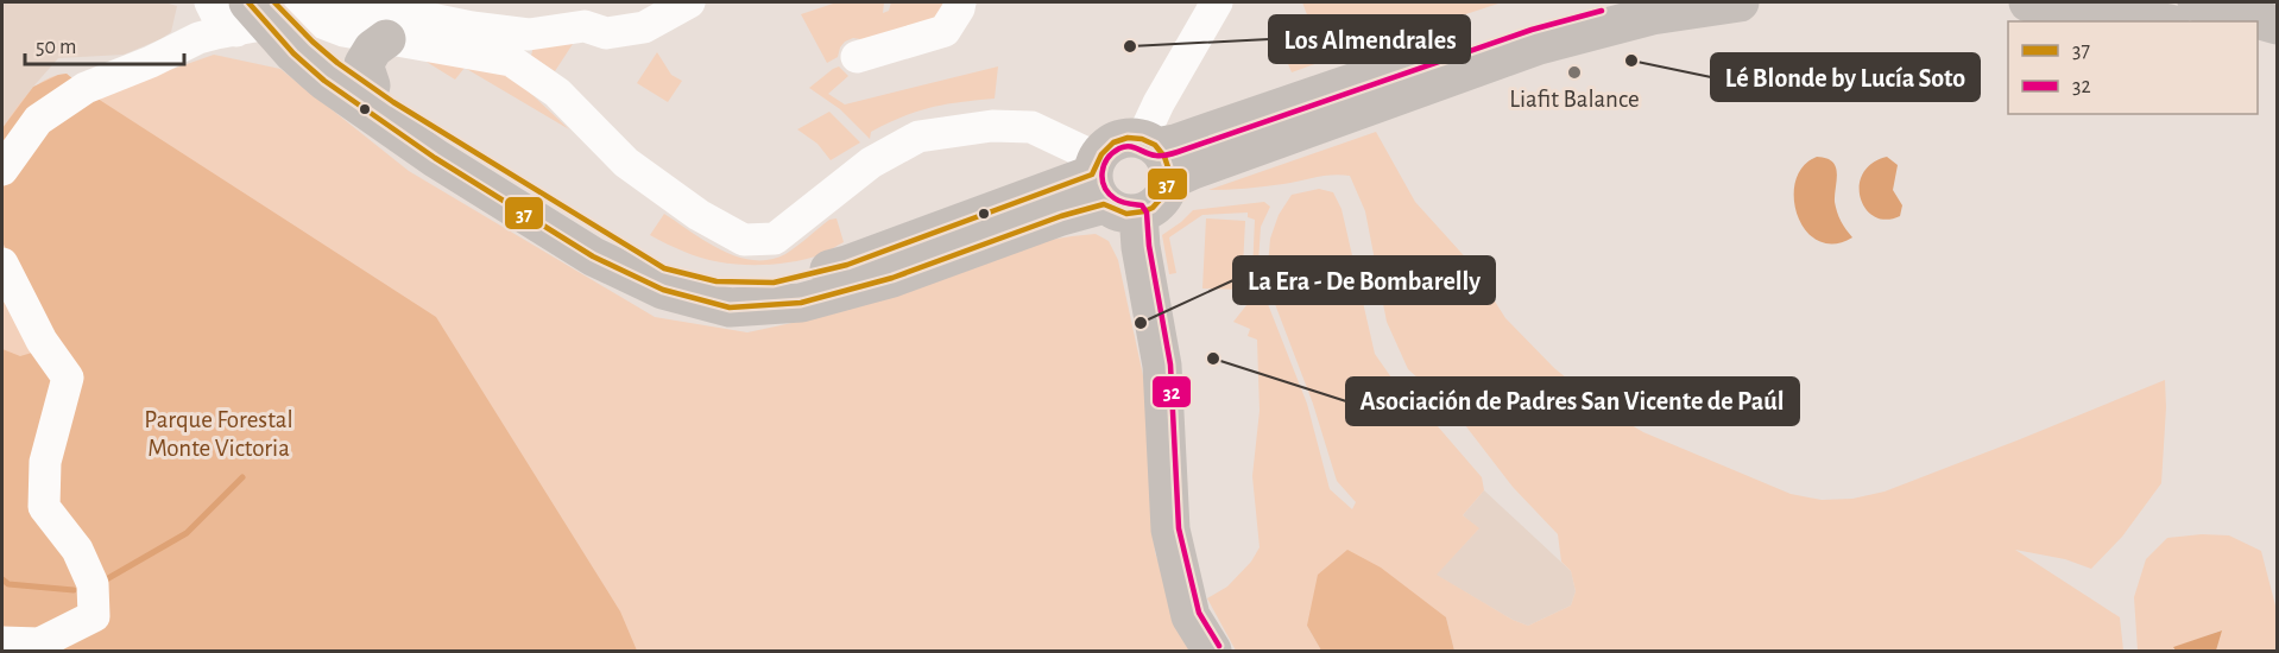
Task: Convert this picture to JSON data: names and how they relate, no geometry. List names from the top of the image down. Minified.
{"parks":["Parque Forestal Monte Victoria"],"places":["Los Almendrales","Lé Blonde by Lucía Soto","Liafit Balance","La Era - De Bombarelly","Asociación de Padres San Vicente de Paúl"],"lines":["transit line 37","transit line 32"],"legend":["37","32"],"scale_bar":"50 m"}
